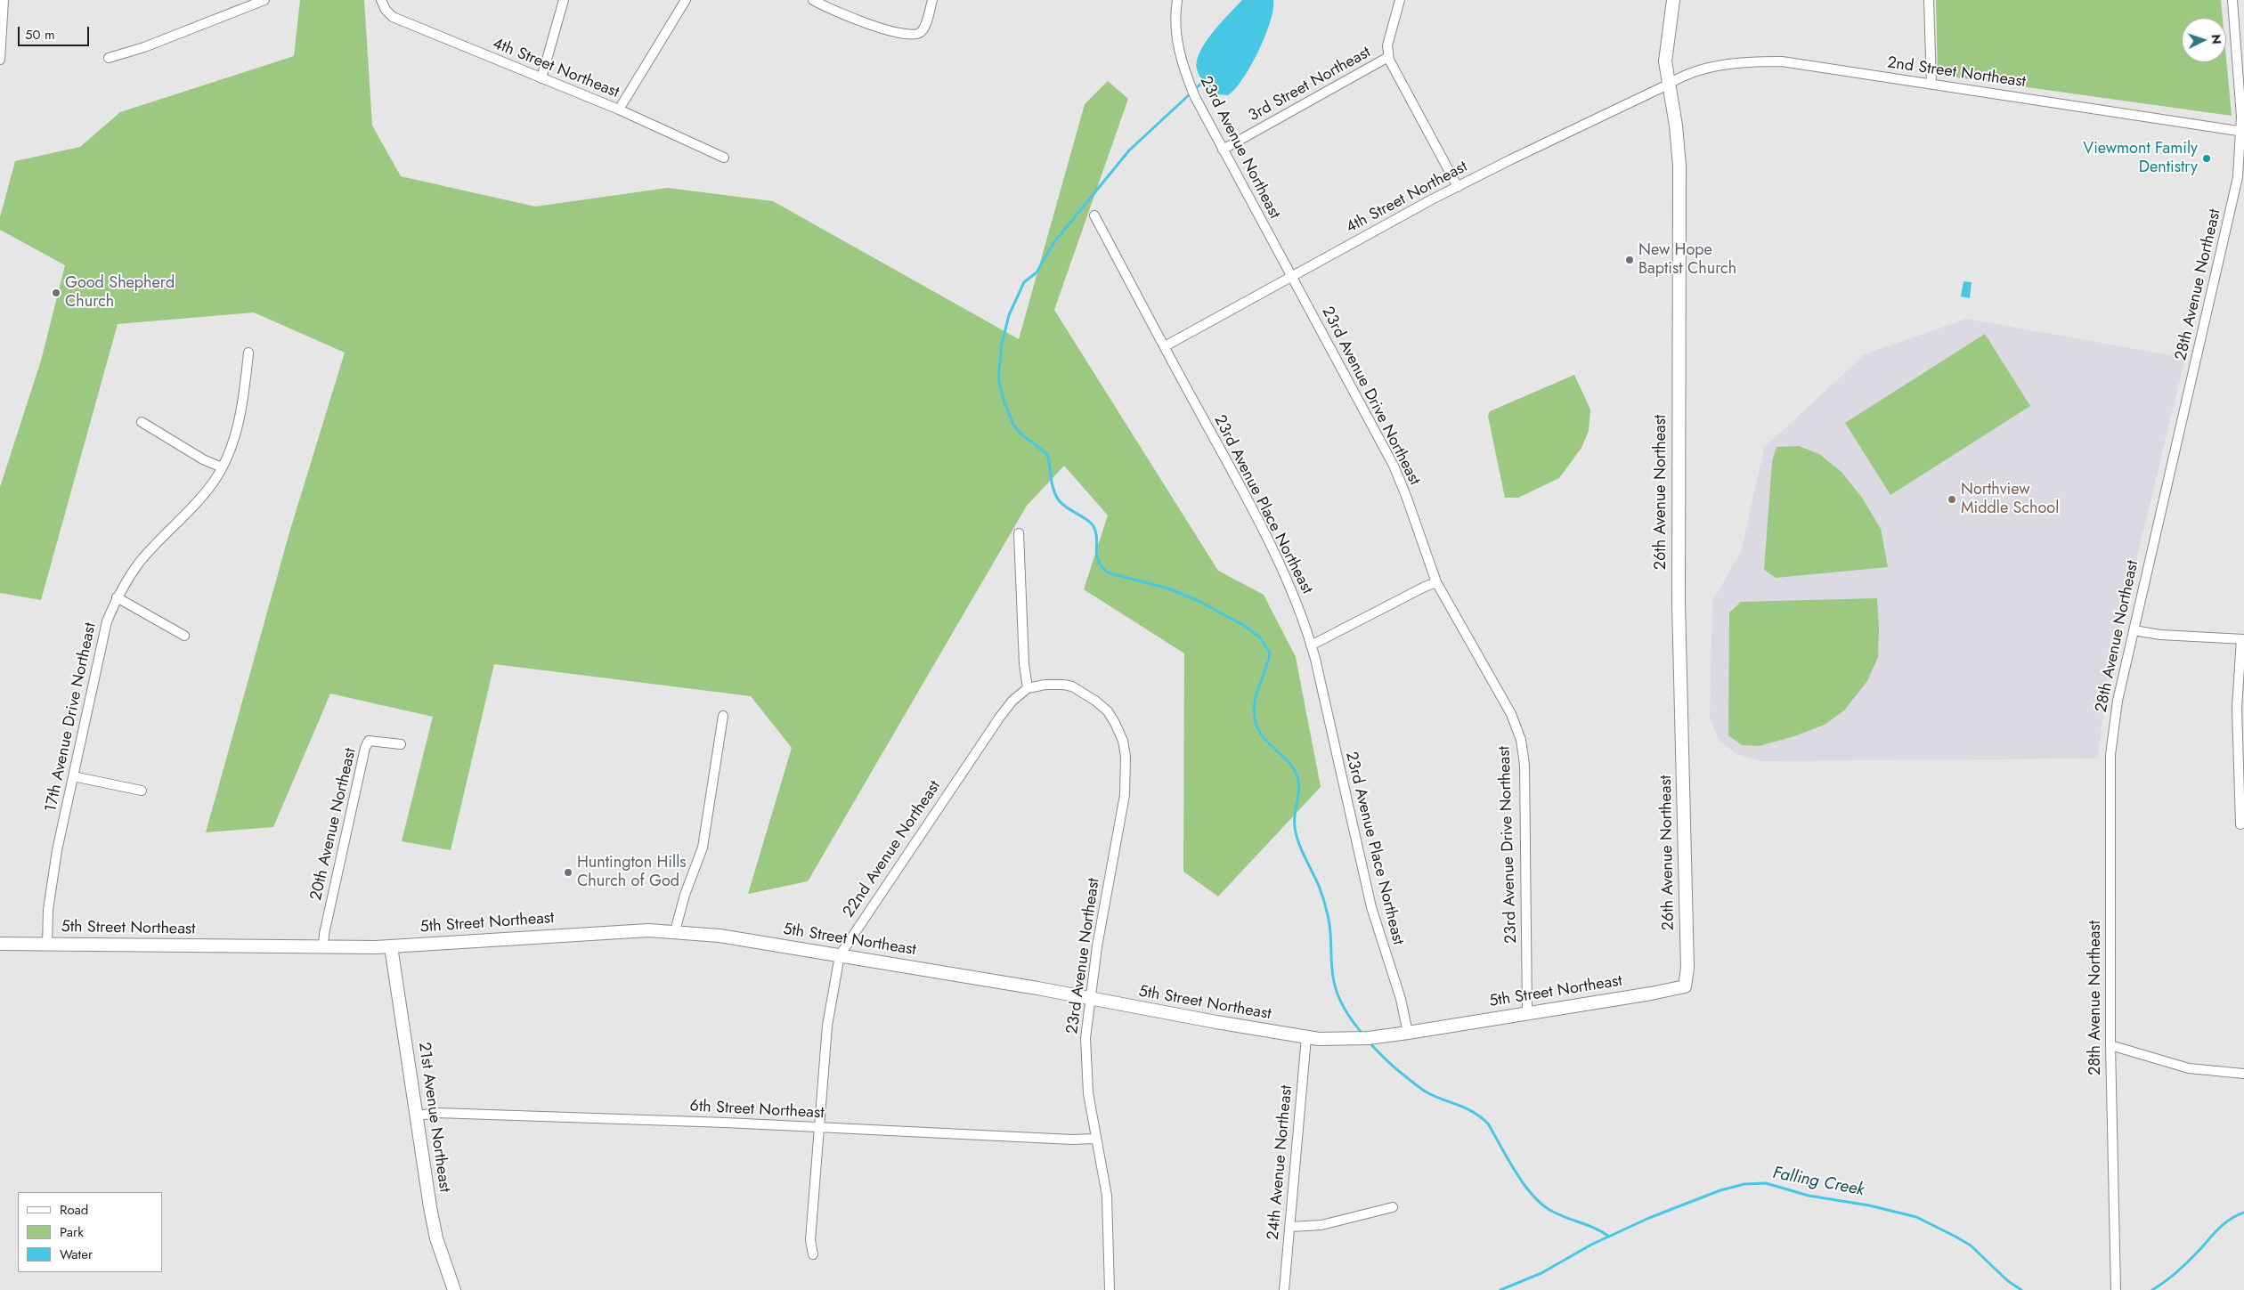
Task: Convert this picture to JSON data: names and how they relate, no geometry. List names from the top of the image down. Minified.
{"streets":{"street":["4th Street Northeast","2nd Street Northeast","3rd Street Northeast","23rd Avenue Northeast","28th Avenue Northeast","23rd Avenue Drive Northeast","26th Avenue Northeast","23rd Avenue Place Northeast","17th Avenue Drive Northeast","20th Avenue Northeast","22nd Avenue Northeast","5th Street Northeast","6th Street Northeast","21st Avenue Northeast","24th Avenue Northeast"]},"crossings":[["4th Street Northeast","2nd Street Northeast"],["4th Street Northeast","23rd Avenue Northeast"],["4th Street Northeast","23rd Avenue Drive Northeast"],["4th Street Northeast","26th Avenue Northeast"],["4th Street Northeast","23rd Avenue Place Northeast"],["2nd Street Northeast","28th Avenue Northeast"],["2nd Street Northeast","26th Avenue Northeast"],["3rd Street Northeast","23rd Avenue Northeast"],["23rd Avenue Northeast","23rd Avenue Drive Northeast"],["23rd Avenue Northeast","22nd Avenue Northeast"],["23rd Avenue Northeast","5th Street Northeast"],["23rd Avenue Northeast","6th Street Northeast"],["23rd Avenue Drive Northeast","5th Street Northeast"],["26th Avenue Northeast","5th Street Northeast"],["23rd Avenue Place Northeast","5th Street Northeast"],["17th Avenue Drive Northeast","5th Street Northeast"],["20th Avenue Northeast","5th Street Northeast"],["22nd Avenue Northeast","5th Street Northeast"],["22nd Avenue Northeast","6th Street Northeast"],["5th Street Northeast","21st Avenue Northeast"],["5th Street Northeast","24th Avenue Northeast"],["6th Street Northeast","21st Avenue Northeast"]],"water":["Falling Creek"],"places":["Viewmont Family Dentistry","New Hope Baptist Church","Good Shepherd Church","Northview Middle School","Huntington Hills Church of God"],"legend":["Road","Park","Water"],"scale_bar":"50 m","north":"right"}
